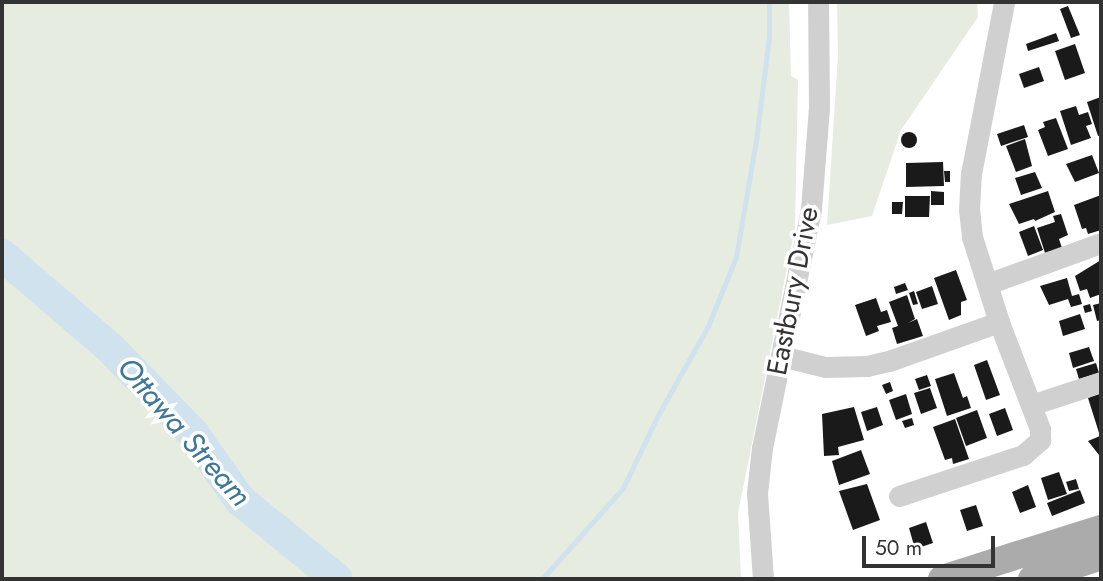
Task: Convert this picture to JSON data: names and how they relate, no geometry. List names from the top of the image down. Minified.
{"streets":{"street":["Eastbury Drive"]},"water":["Ottawa Stream"],"scale_bar":"50 m"}
